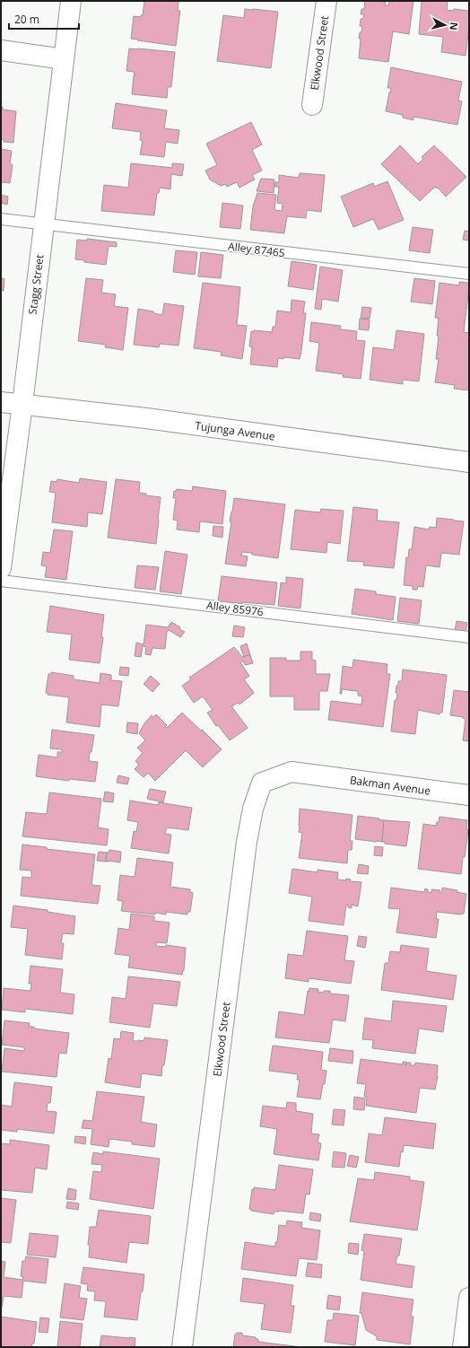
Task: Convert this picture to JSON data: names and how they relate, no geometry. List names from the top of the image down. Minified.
{"streets":{"street":["Elkwood Street","Stagg Street","Tujunga Avenue","Bakman Avenue"],"lane":["Alley 87465","Alley 85976"]},"crossings":[["Elkwood Street","Bakman Avenue"],["Alley 87465","Stagg Street"],["Stagg Street","Tujunga Avenue"]],"scale_bar":"20 m","north":"right"}
